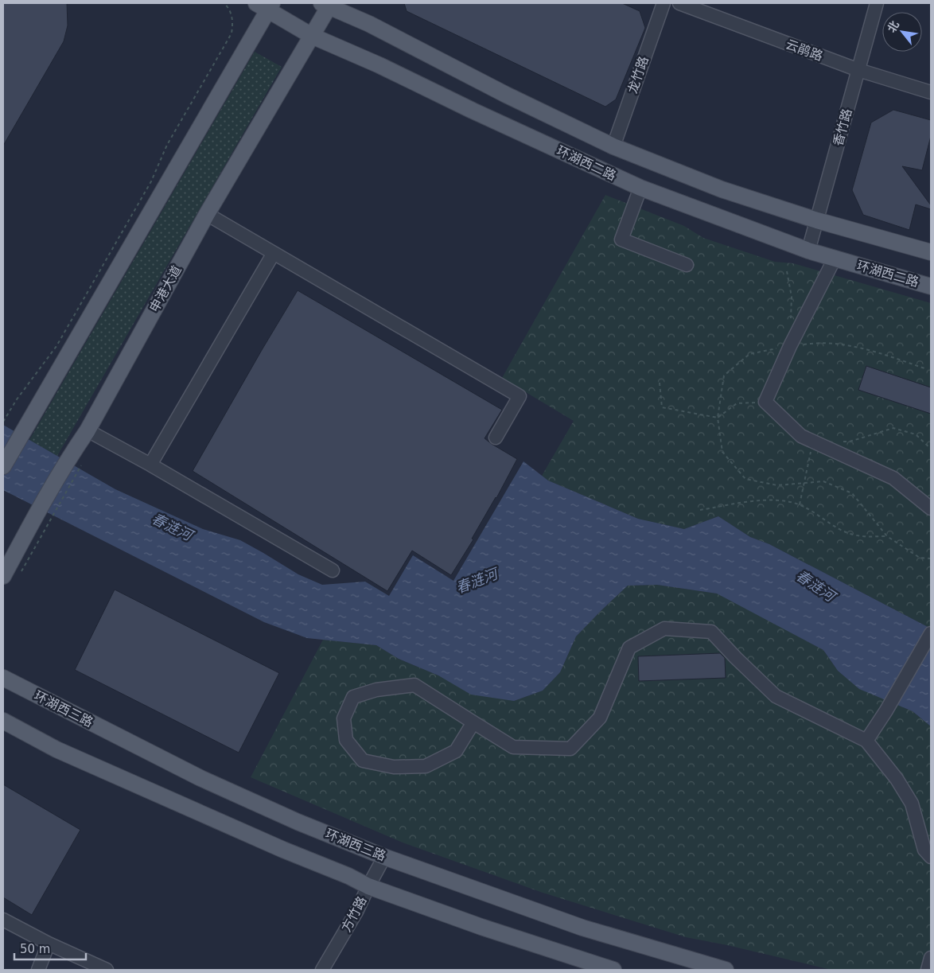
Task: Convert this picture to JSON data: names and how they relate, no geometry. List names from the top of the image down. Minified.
{"streets":{"main road":["环湖西二路","申港大道","环湖西三路"],"street":["云鹃路","龙竹路","香竹路","方竹路"]},"crossings":[["云鹃路","香竹路"],["龙竹路","环湖西二路"],["香竹路","环湖西二路"],["环湖西二路","申港大道"],["环湖西三路","方竹路"]],"water":["春涟河"],"scale_bar":"50 m","north":"top left"}
